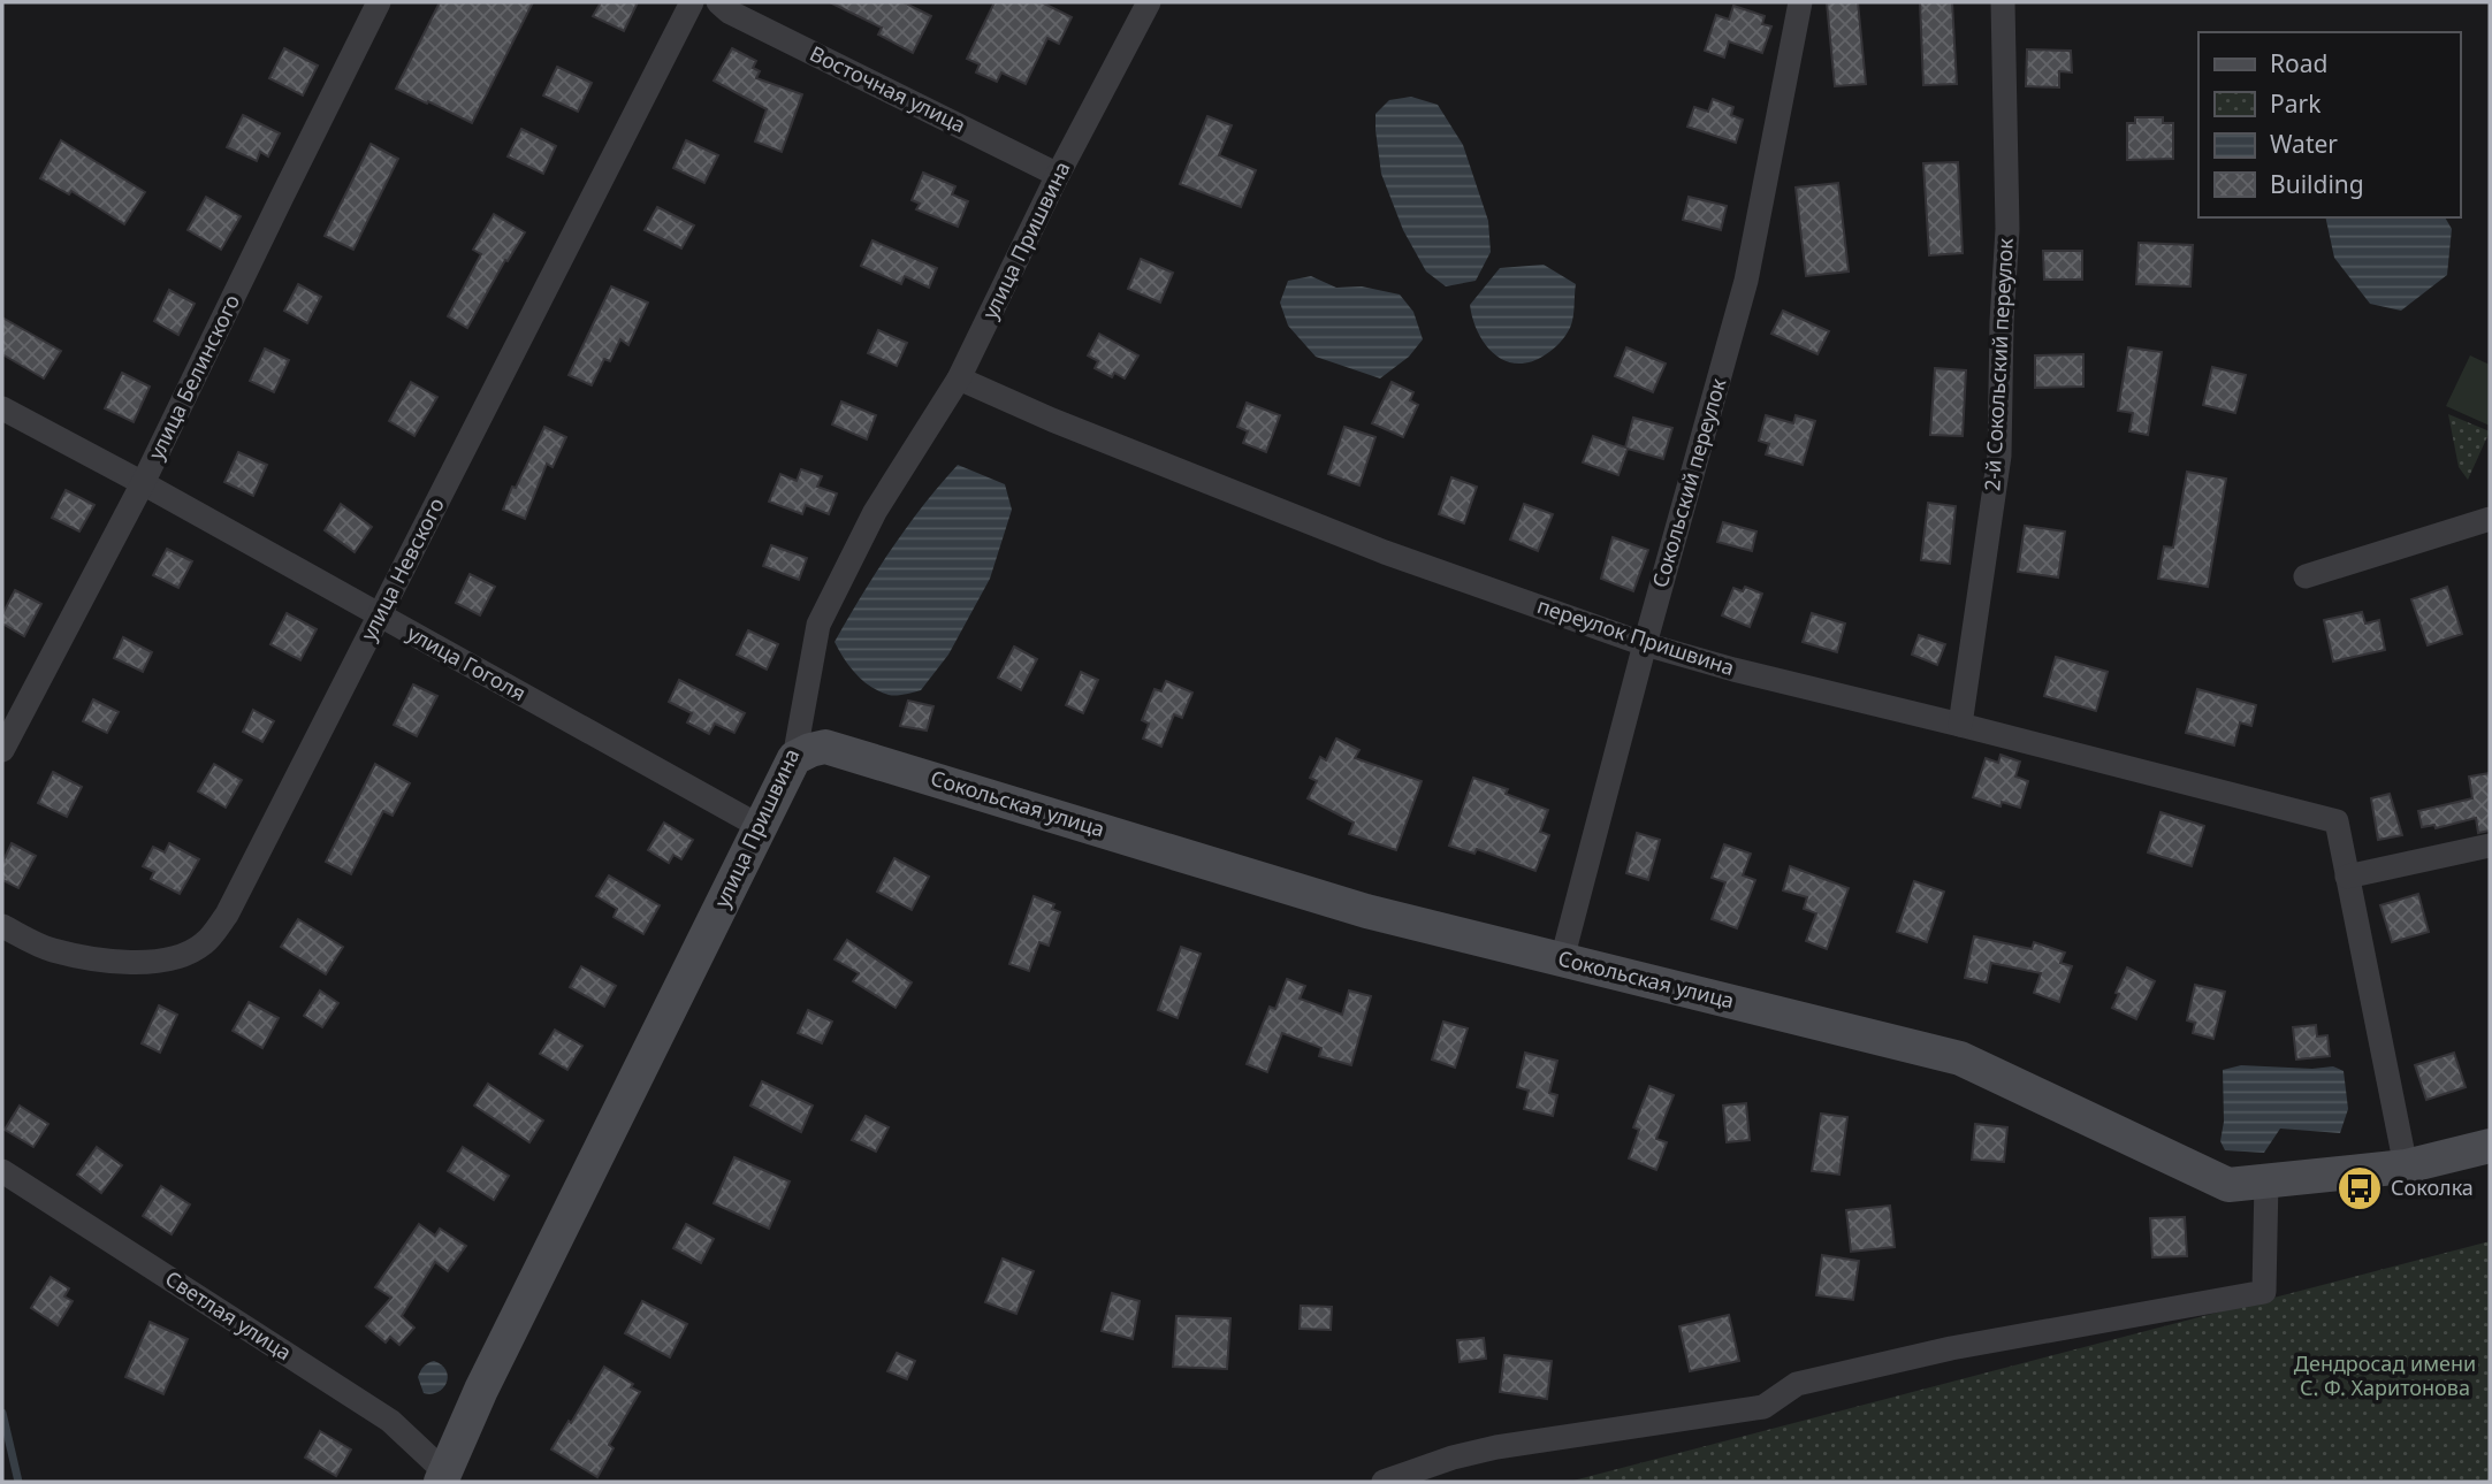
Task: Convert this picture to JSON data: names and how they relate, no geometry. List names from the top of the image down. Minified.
{"streets":{"street":["Восточная улица","улица Пришвина","2-й Сокольский переулок","улица Белинского","Сокольский переулок","улица Невского","переулок Пришвина","улица Гоголя","Сокольская улица","Светлая улица"]},"crossings":[["Восточная улица","улица Пришвина"],["улица Пришвина","переулок Пришвина"],["улица Пришвина","улица Гоголя"],["улица Пришвина","Сокольская улица"],["улица Пришвина","Светлая улица"],["2-й Сокольский переулок","переулок Пришвина"],["улица Белинского","улица Гоголя"],["Сокольский переулок","переулок Пришвина"],["Сокольский переулок","Сокольская улица"],["улица Невского","улица Гоголя"]],"parks":["Дендросад имени С. Ф. Харитонова"],"places":{"bus stop":["Соколка"]},"legend":["Road","Park","Water","Building"]}
